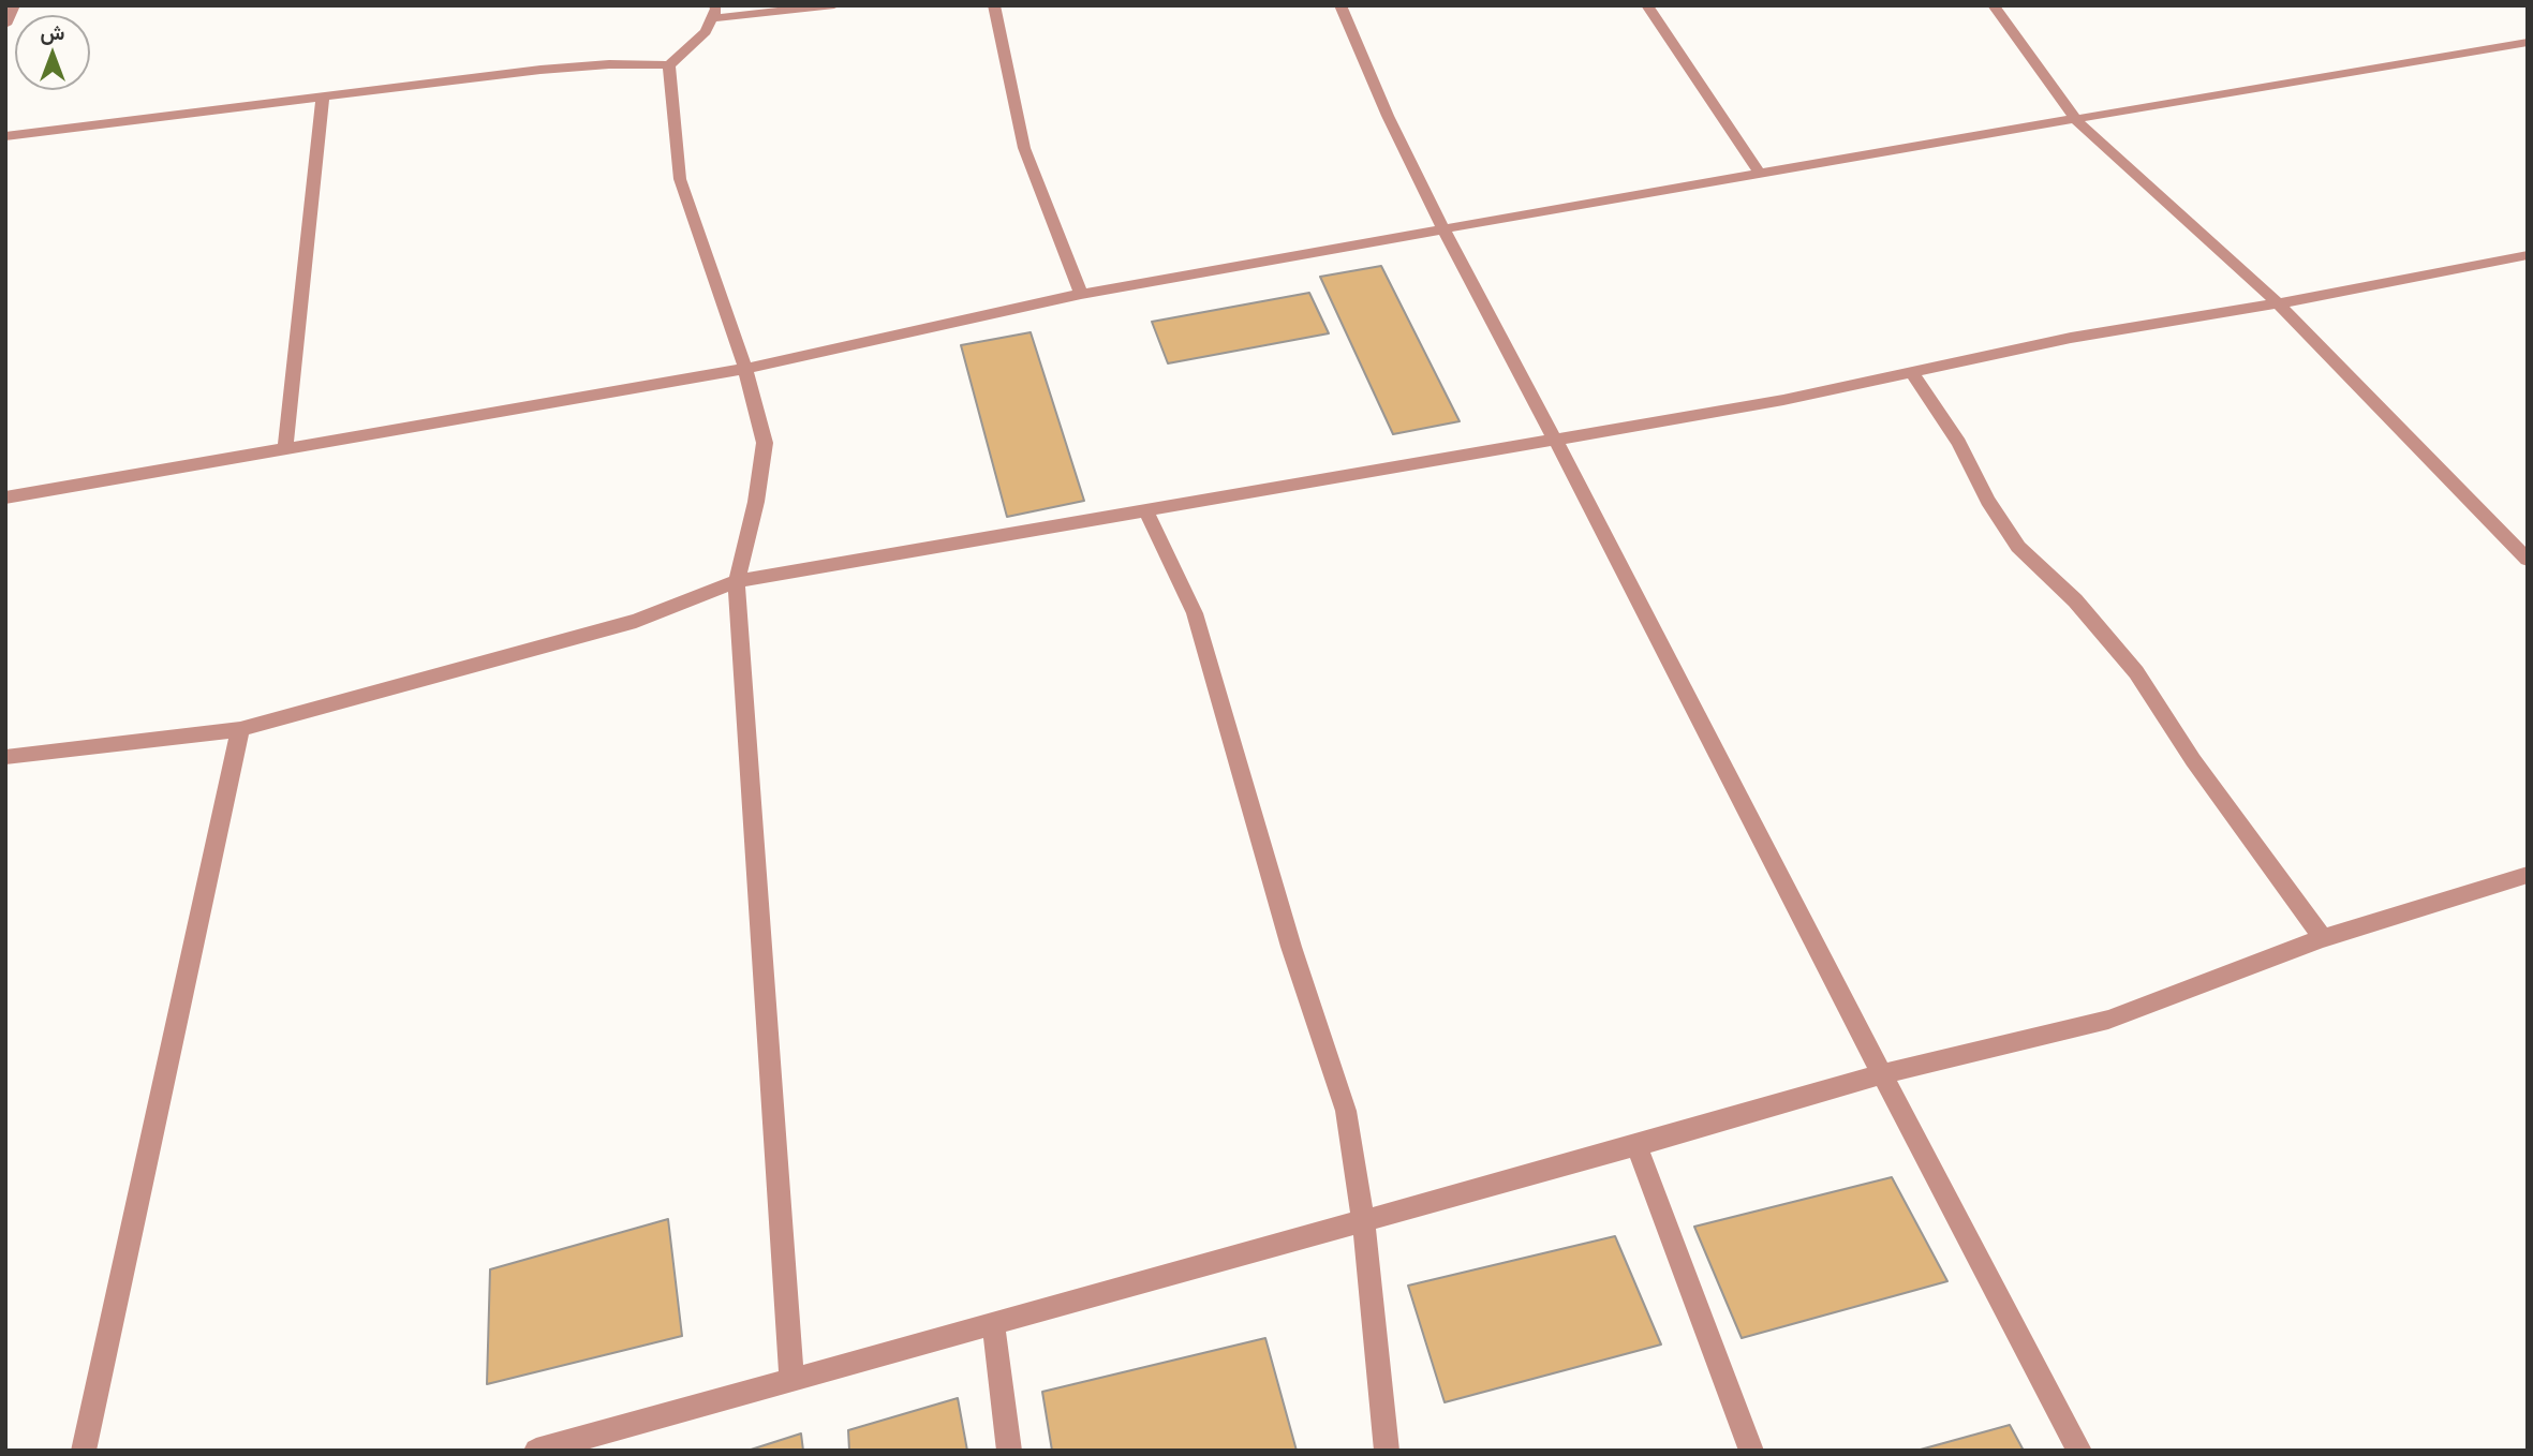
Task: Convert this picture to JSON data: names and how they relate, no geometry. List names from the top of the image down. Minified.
{"north":"top"}
